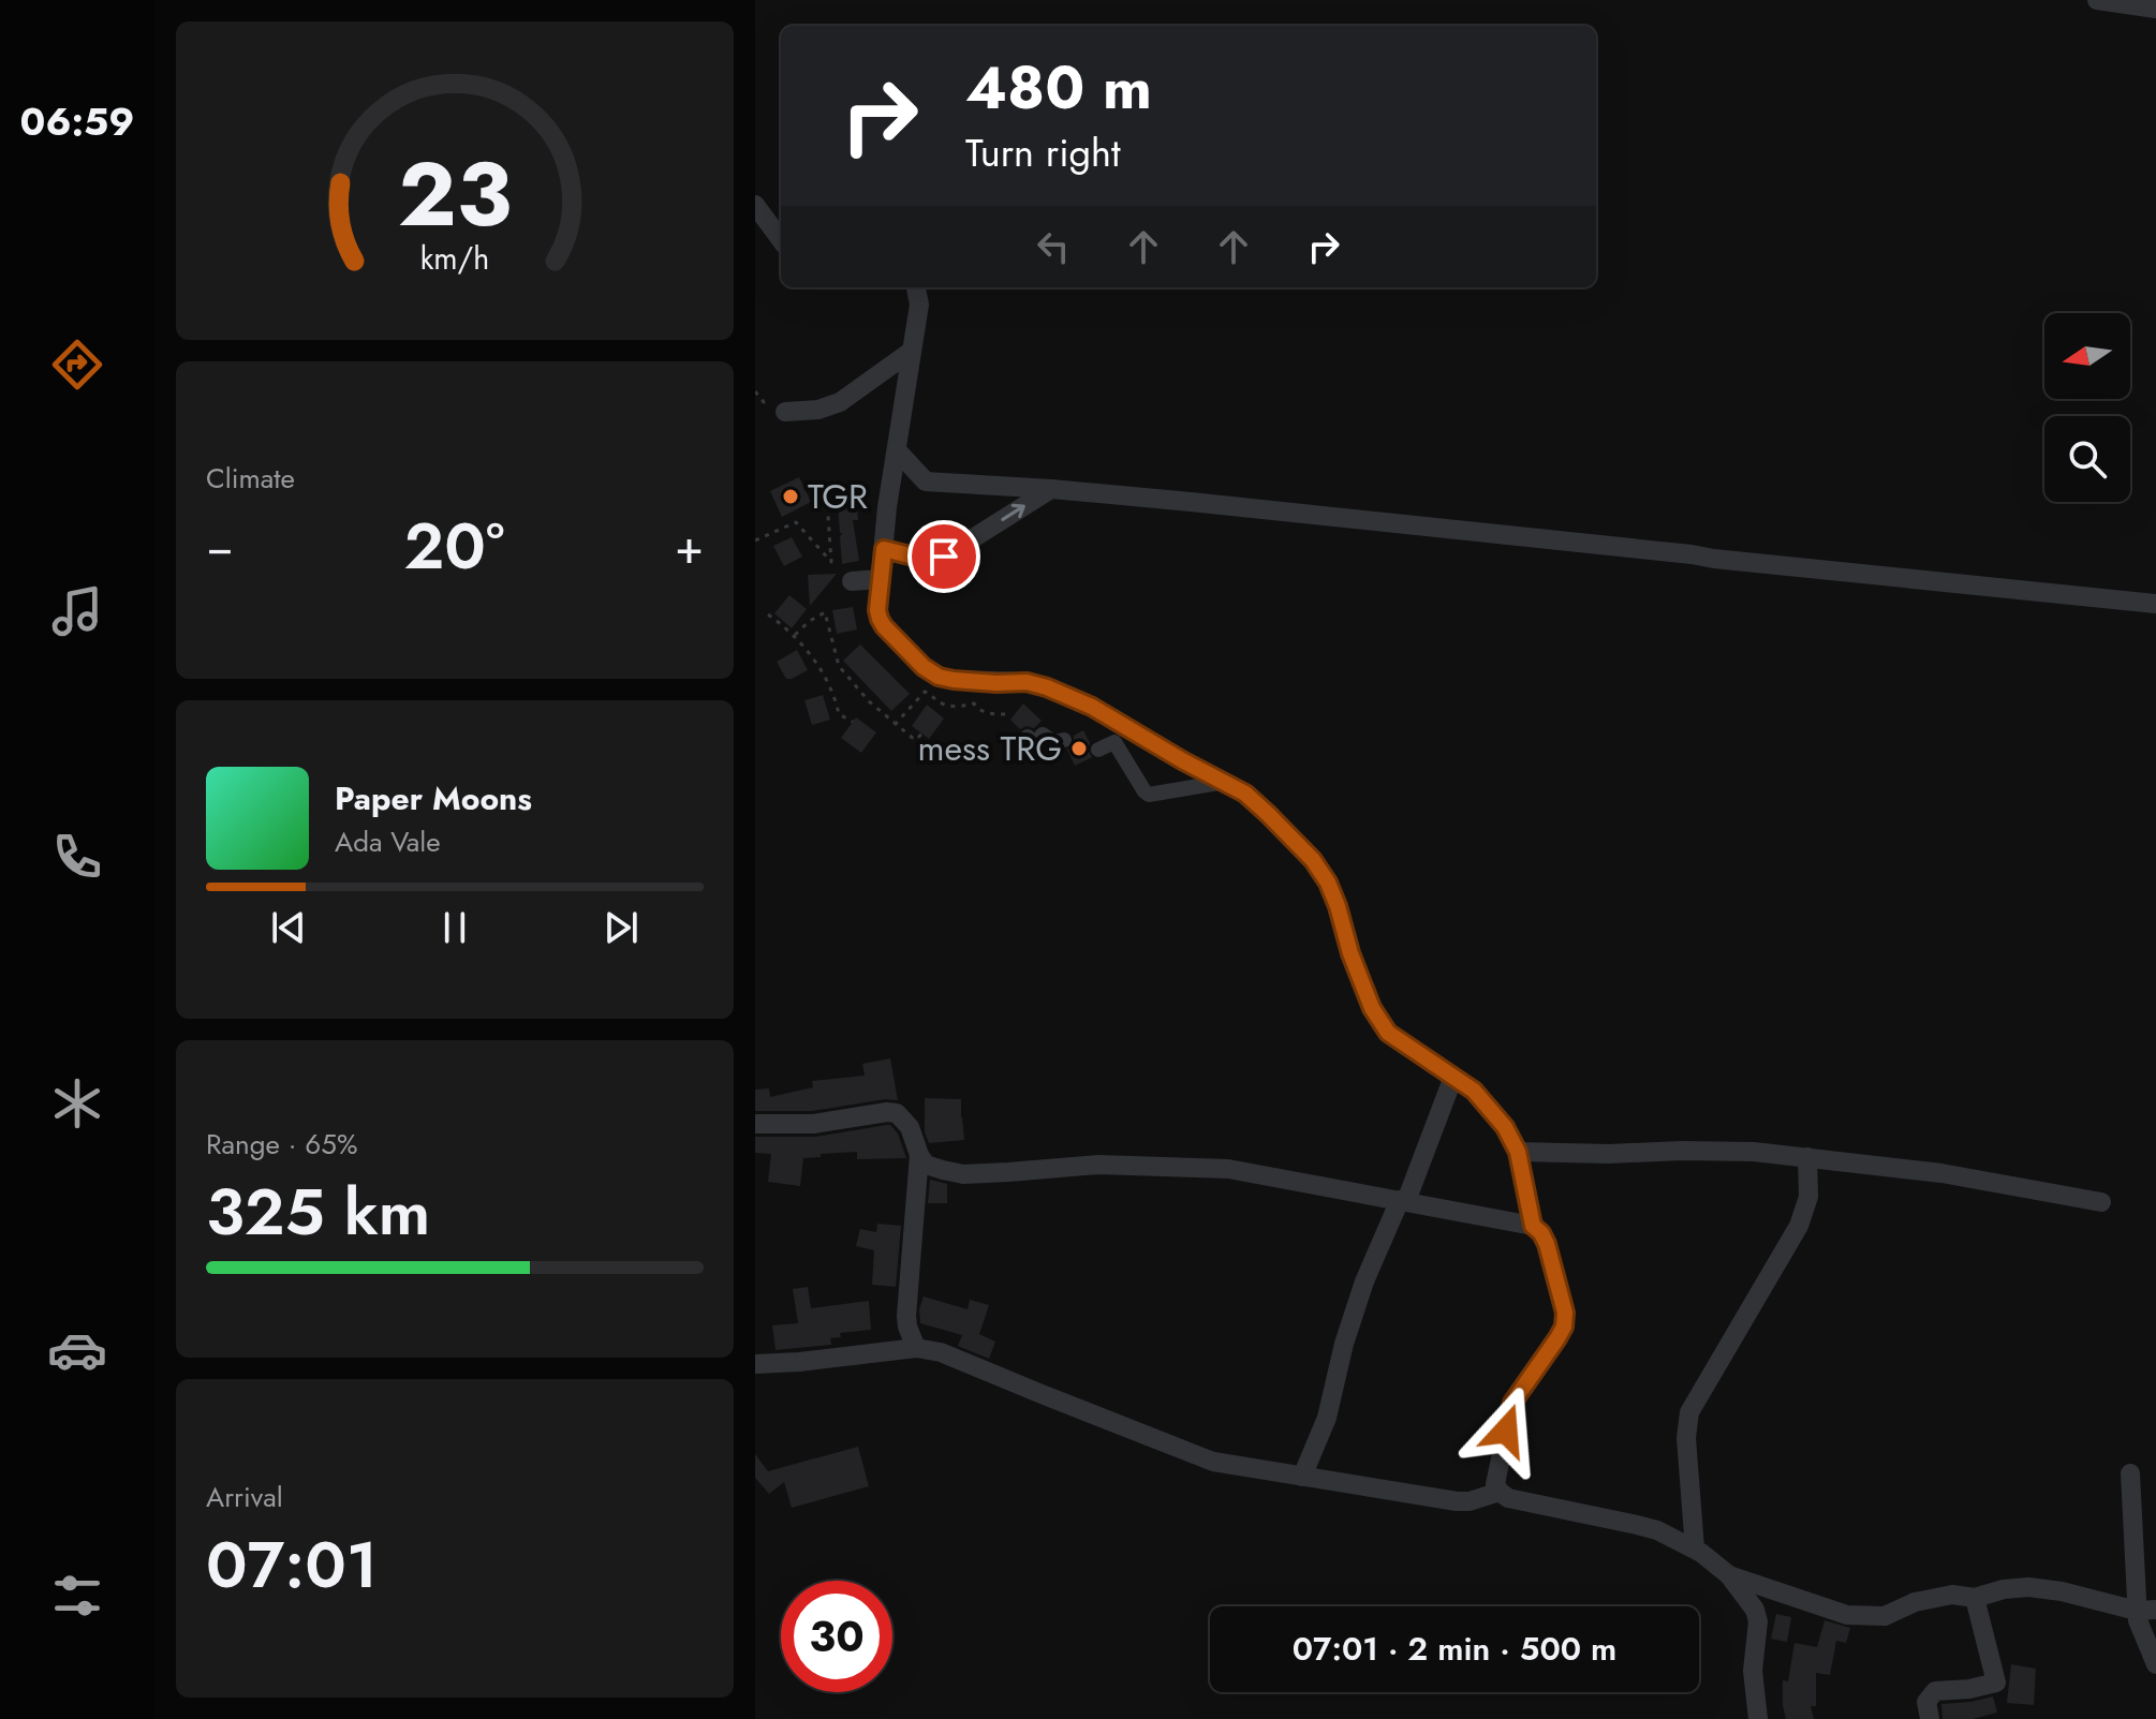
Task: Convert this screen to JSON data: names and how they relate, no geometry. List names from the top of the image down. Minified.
{"places":["TGR","mess TRG"],"north":"left","page":{"tabs":"06:59","turn":["480 m","Turn right"],"tile":["Climate",["Range · 65%","325 km"],["Arrival","07:01"]],"heat":["−","20°","+"],"song":["Paper Moons","Ada Vale"],"limit":"30","trip":"07:01 · 2 min · 500 m","gauge":["23","km/h"]}}
